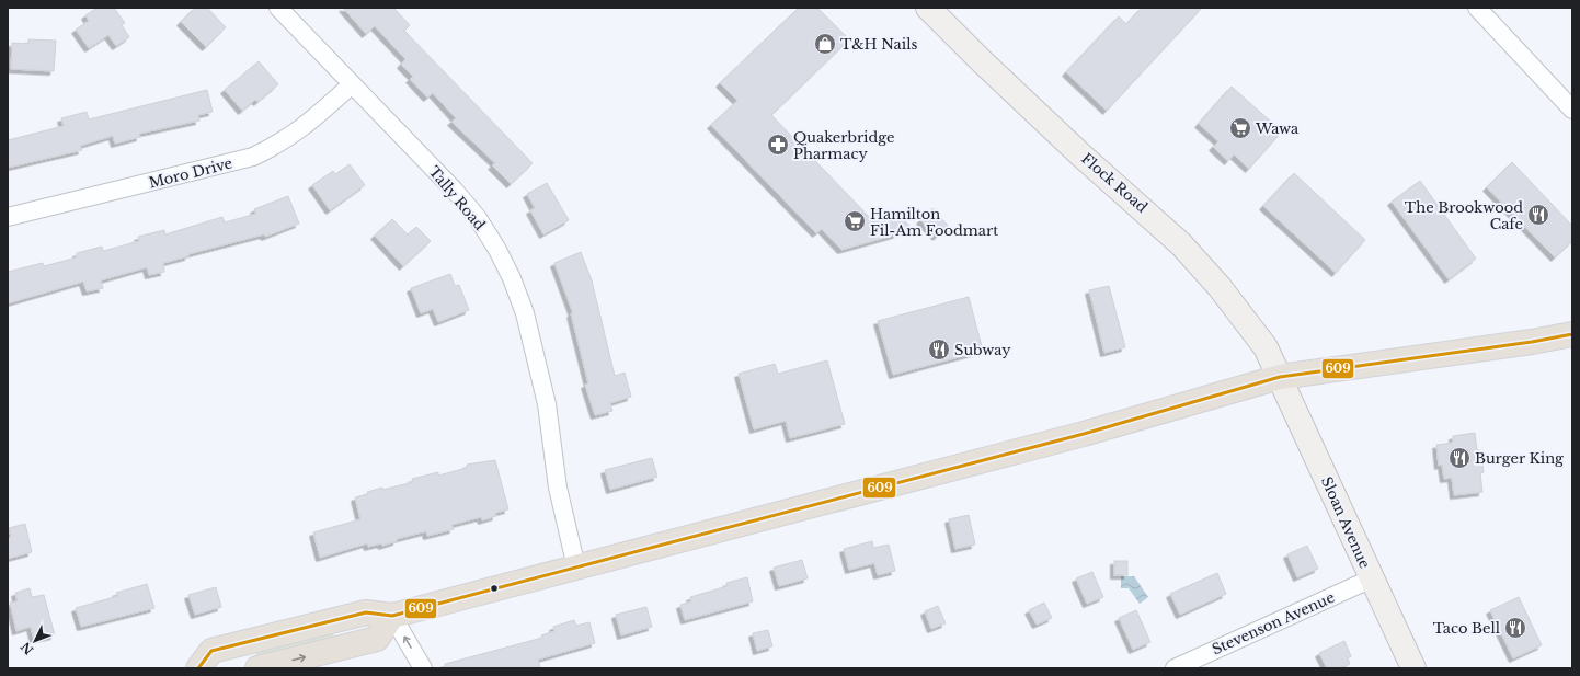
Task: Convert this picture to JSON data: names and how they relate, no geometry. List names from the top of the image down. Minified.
{"streets":{"main road":["Flock Road","Sloan Avenue"],"street":["Moro Drive","Tally Road","Stevenson Avenue"]},"crossings":[["Moro Drive","Tally Road"],["Flock Road","Sloan Avenue"],["Sloan Avenue","Stevenson Avenue"]],"places":{"shop":["T&H Nails"],"supermarket":["Wawa","Hamilton Fil-Am Foodmart"],"pharmacy":["Quakerbridge Pharmacy"],"restaurant":["The Brookwood Cafe","Subway","Burger King","Taco Bell"]},"lines":["transit line 609"],"north":"bottom left"}
